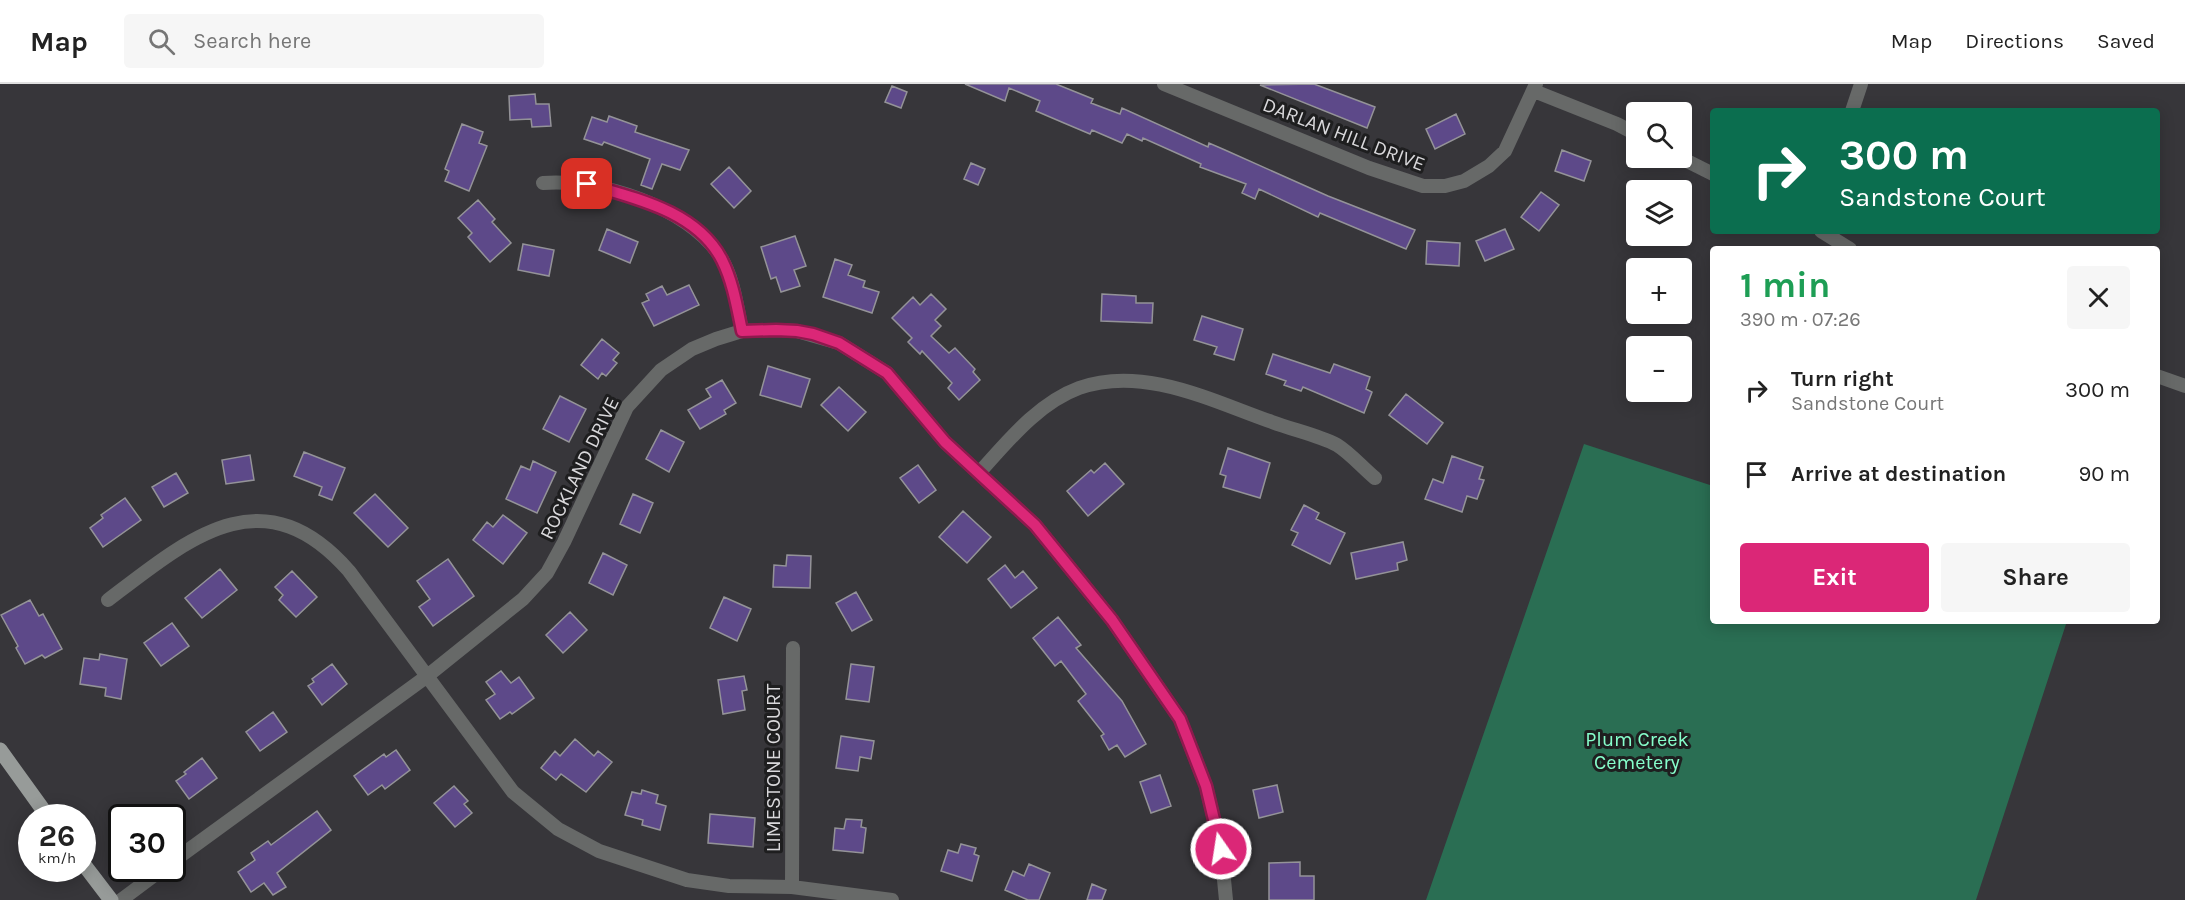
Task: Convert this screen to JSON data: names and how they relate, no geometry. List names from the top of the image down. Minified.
{"streets":{"street":["DARLAN HILL DRIVE","ROCKLAND DRIVE","LIMESTONE COURT"]},"parks":["Plum Creek Cemetery"],"page":{"header":"Map","search":"Search here","nav":["Map","Directions","Saved"],"map_buttons":["+","−"],"turn":["300 m","Sandstone Court"],"heading":["1 min","390 m · 07:26"],"list":[{"name":"Turn right","note":"Sandstone Court","value":"300 m"},{"name":"Arrive at destination","value":"90 m"}],"buttons":["Exit","Share"],"speed":"26 km/h","limit":"30"}}
